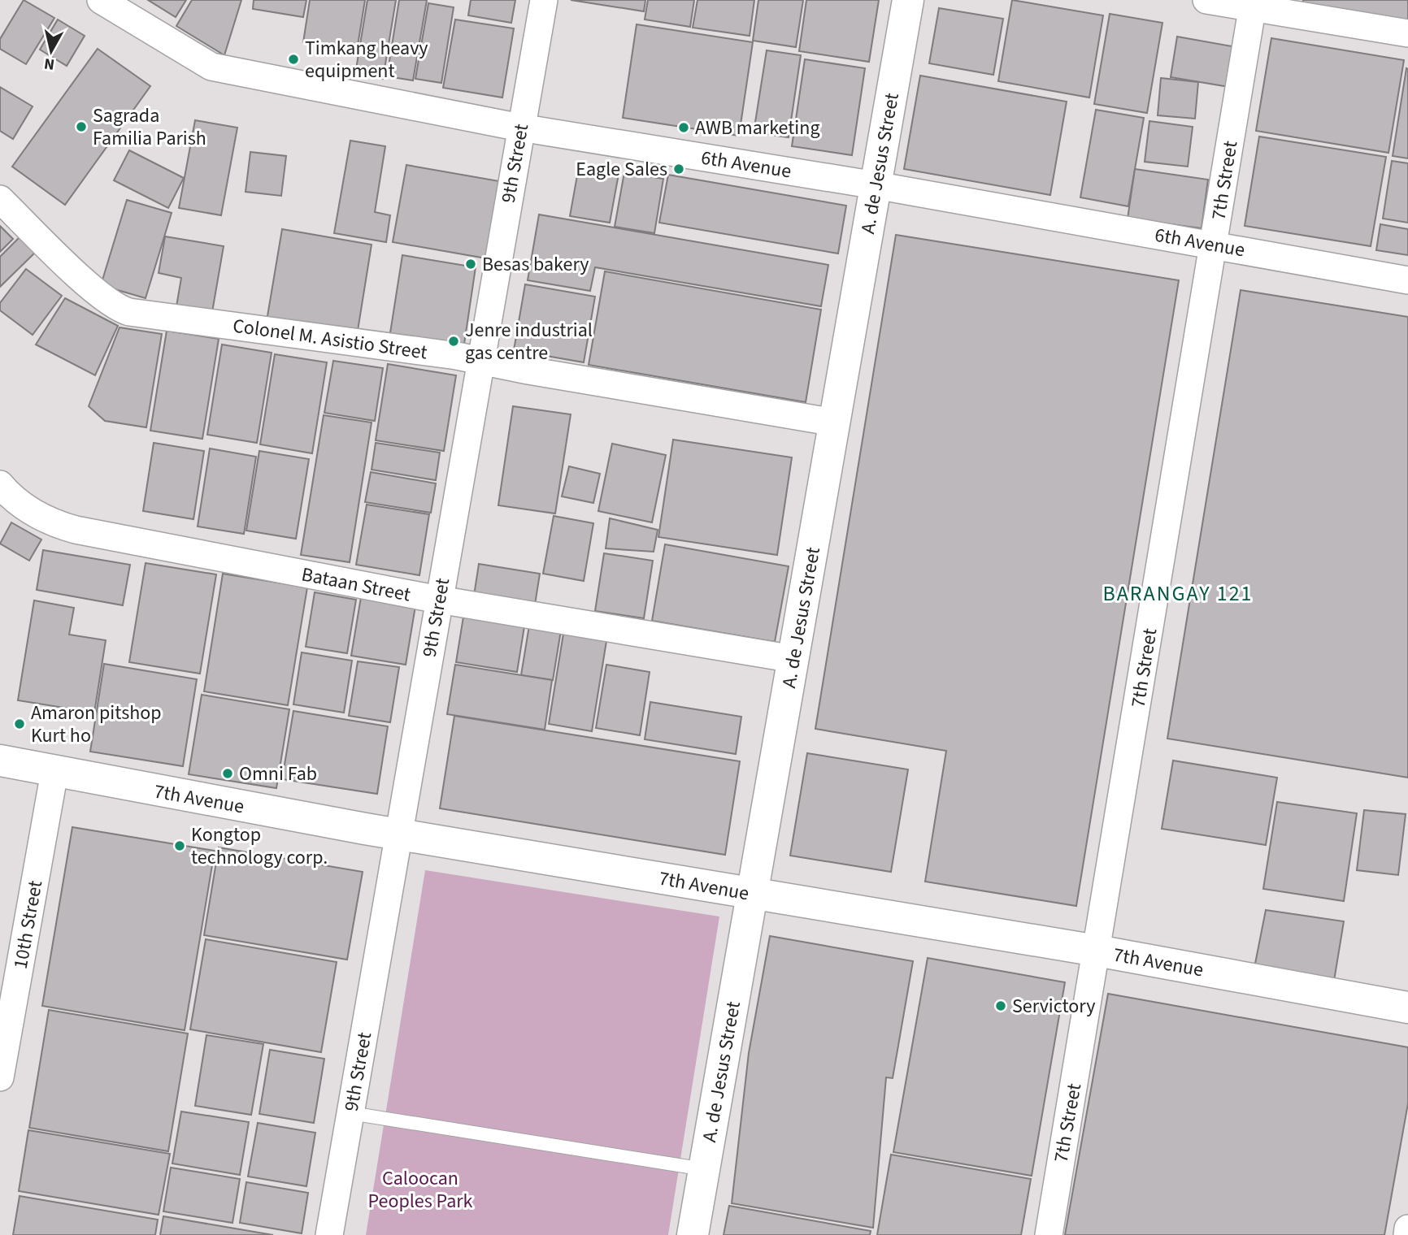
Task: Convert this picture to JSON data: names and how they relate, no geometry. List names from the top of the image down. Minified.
{"streets":{"main road":["A. de Jesus Street","7th Avenue"],"street":["9th Street","6th Avenue","7th Street","Colonel M. Asistio Street","Bataan Street","10th Street"]},"crossings":[["9th Street","6th Avenue"],["9th Street","Colonel M. Asistio Street"],["9th Street","Bataan Street"],["9th Street","7th Avenue"],["A. de Jesus Street","6th Avenue"],["A. de Jesus Street","Colonel M. Asistio Street"],["A. de Jesus Street","Bataan Street"],["A. de Jesus Street","7th Avenue"],["6th Avenue","7th Street"],["7th Street","7th Avenue"],["7th Avenue","10th Street"]],"districts":["BARANGAY 121"],"parks":["Caloocan Peoples Park"],"places":["Timkang heavy equipment","Sagrada Familia Parish","AWB marketing","Eagle Sales","Besas bakery","Jenre industrial gas centre","Amaron pitshop Kurt ho","Omni Fab","Kongtop technology corp.","Servictory"],"north":"bottom"}
